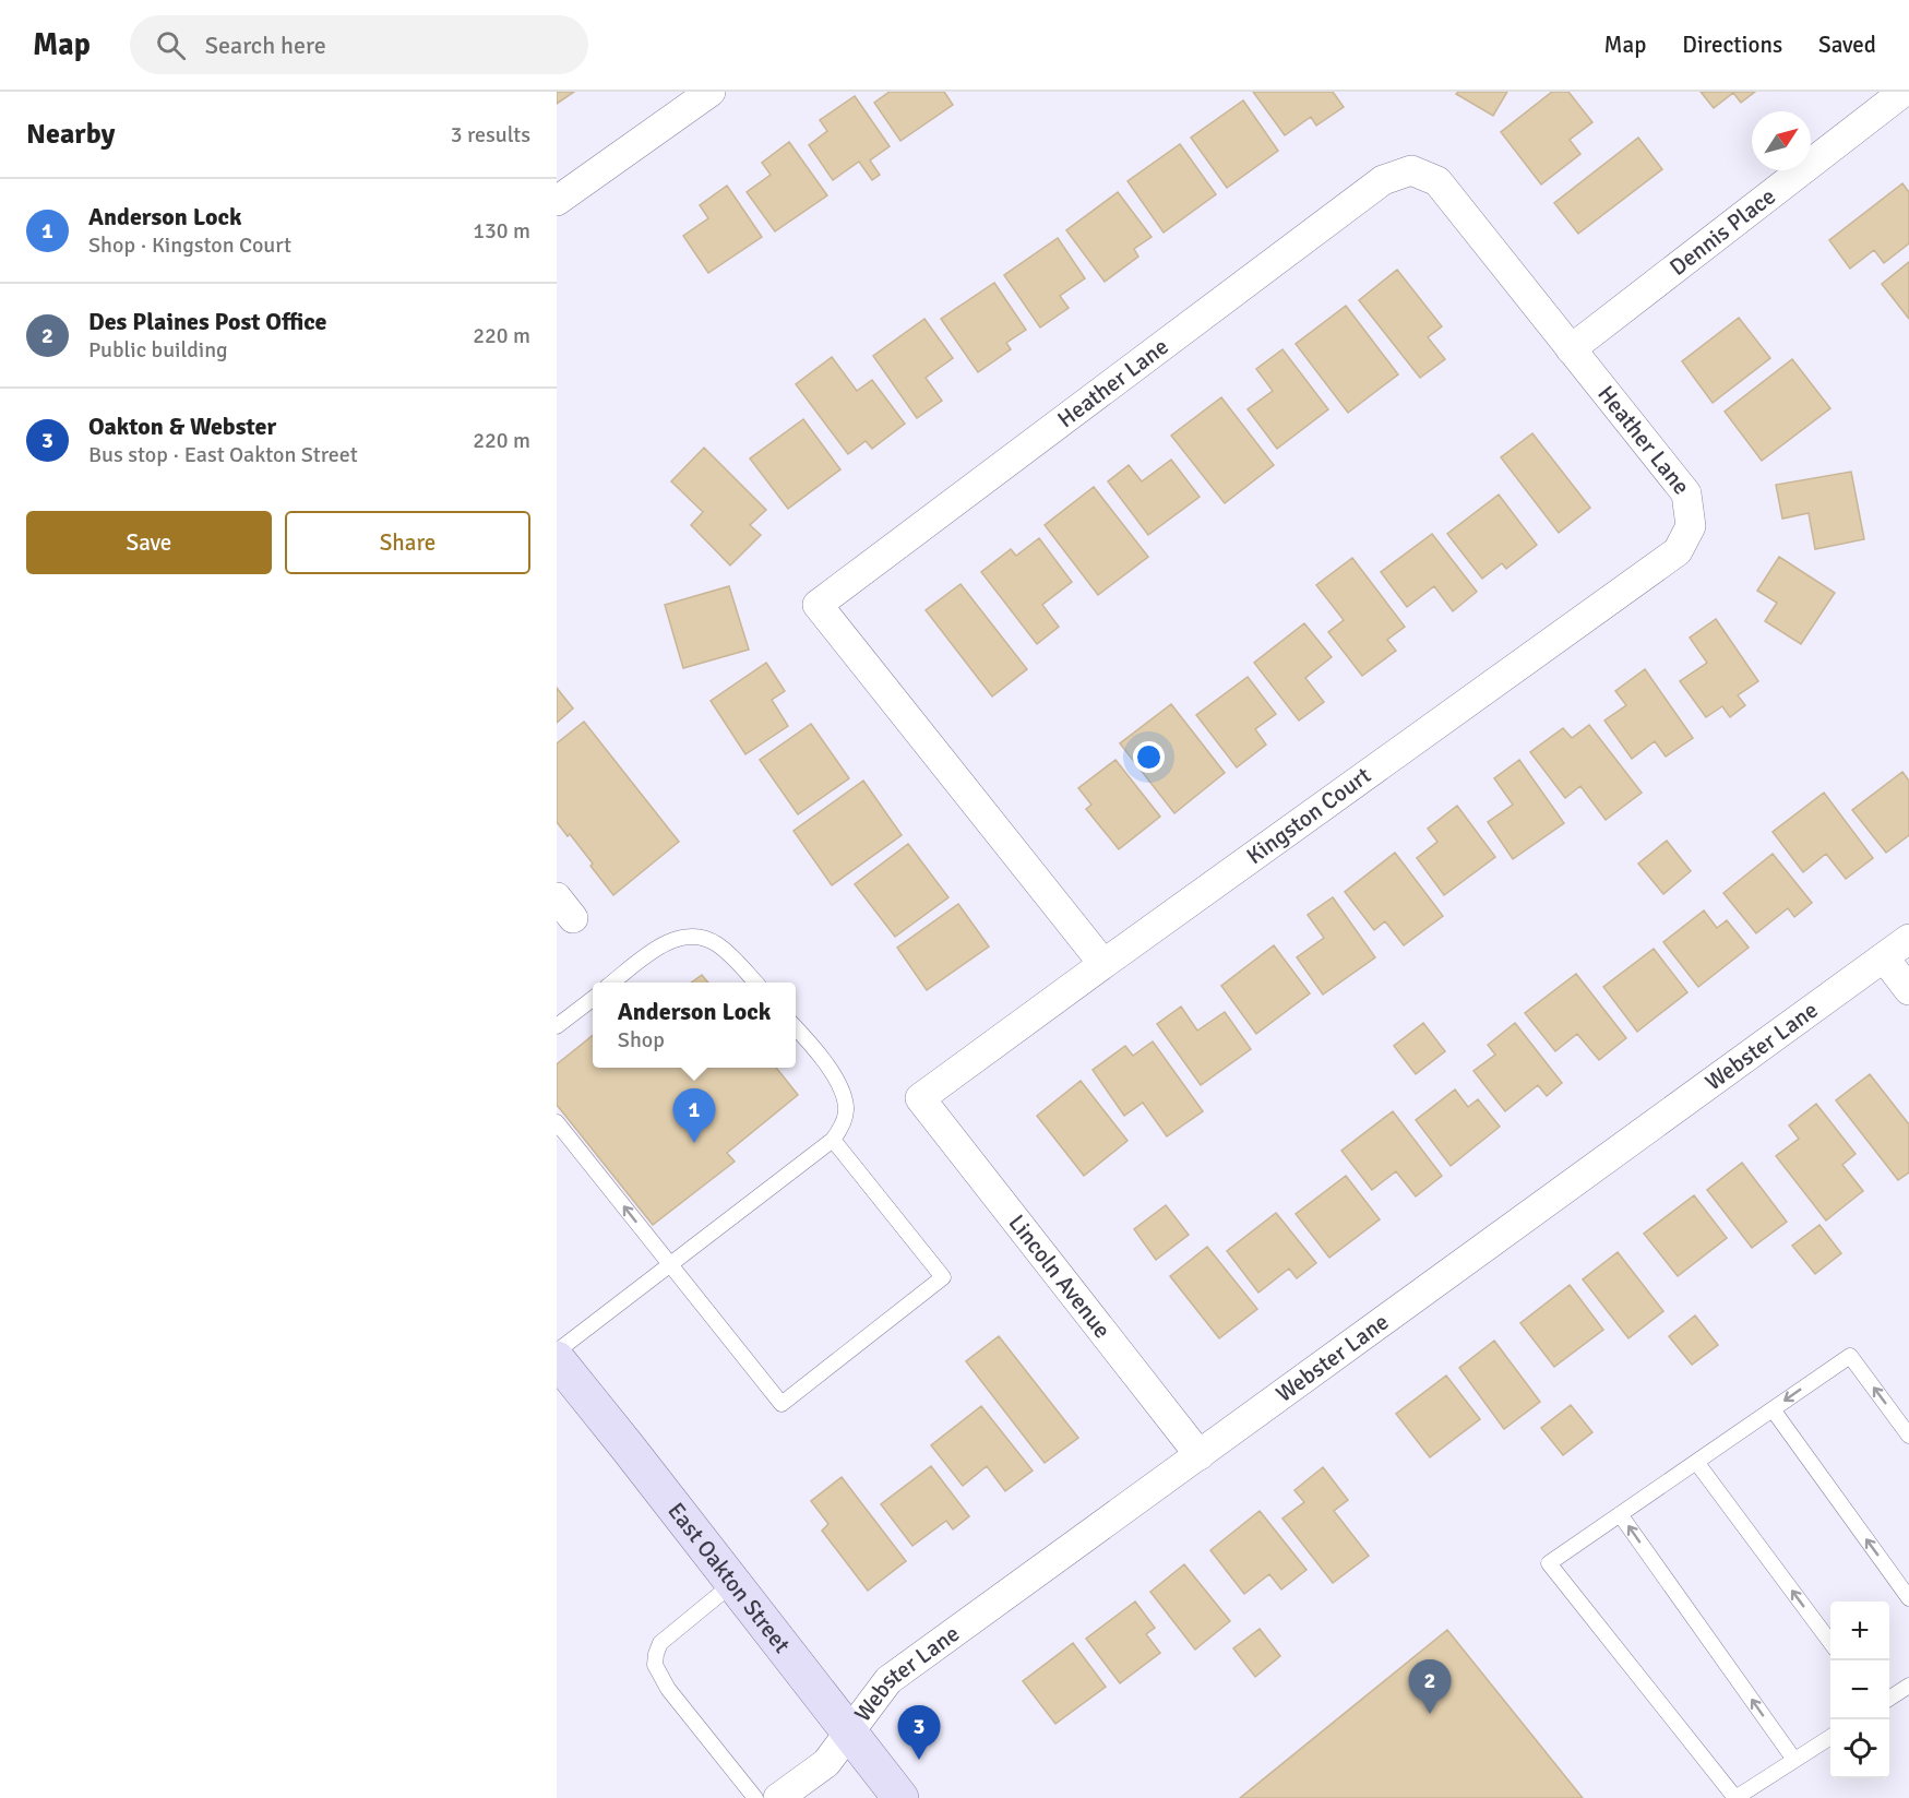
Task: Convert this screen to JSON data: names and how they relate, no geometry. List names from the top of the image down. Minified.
{"streets":{"main road":["East Oakton Street"],"street":["Dennis Place","Heather Lane","Kingston Court","Webster Lane","Lincoln Avenue"]},"crossings":[["Dennis Place","Heather Lane"],["Heather Lane","Kingston Court"],["Kingston Court","Lincoln Avenue"],["Webster Lane","Lincoln Avenue"],["Webster Lane","East Oakton Street"]],"north":"top right","page":{"header":"Map","search":"Search here","nav":["Map","Directions","Saved"],"heading":["Nearby","3 results"],"list":[{"mark":"1","name":"Anderson Lock","note":"Shop · Kingston Court","value":"130 m"},{"mark":"2","name":"Des Plaines Post Office","note":"Public building","value":"220 m"},{"mark":"3","name":"Oakton & Webster","note":"Bus stop · East Oakton Street","value":"220 m"}],"buttons":["Save","Share"],"popup":["Anderson Lock","Shop"],"pins":["1","2","3"],"map_buttons":["+","−"]}}
